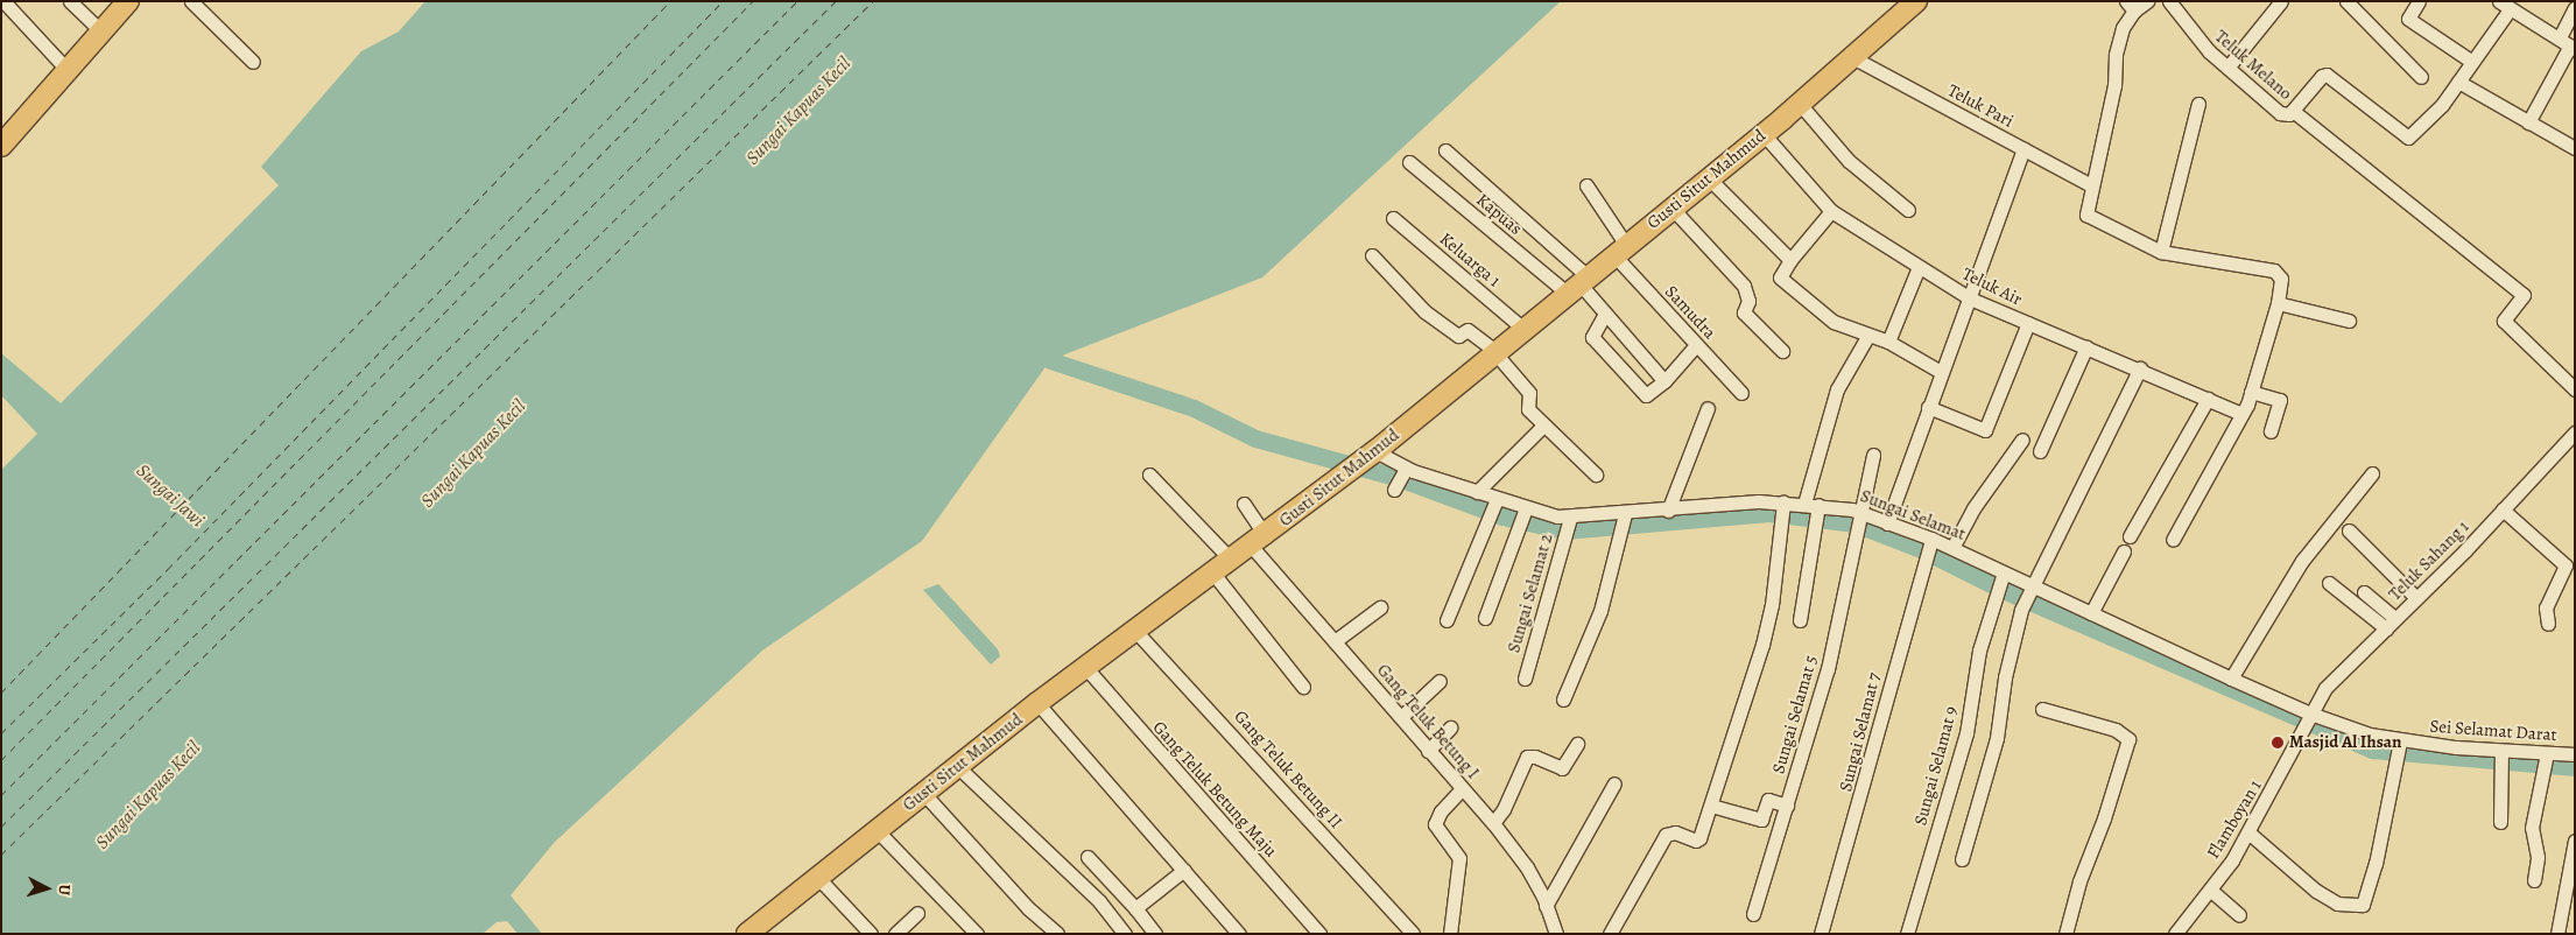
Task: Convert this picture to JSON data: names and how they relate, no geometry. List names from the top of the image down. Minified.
{"streets":{"highway":["Gusti Situt Mahmud"],"street":["Teluk Melano","Teluk Pari","Kapuas","Keluarga 1","Teluk Air","Samudra","Sungai Selamat","Teluk Sahang 1","Sungai Selamat 2","Sungai Selamat 5","Gang Teluk Betung I","Sei Selamat Darat","Sungai Selamat 7","Sungai Selamat 9","Gang Teluk Betung II","Gang Teluk Betung Maju","Flamboyan 1"]},"crossings":[["Teluk Pari","Gusti Situt Mahmud"],["Gusti Situt Mahmud","Kapuas"],["Gusti Situt Mahmud","Keluarga 1"],["Gusti Situt Mahmud","Teluk Air"],["Gusti Situt Mahmud","Samudra"],["Gusti Situt Mahmud","Sungai Selamat"],["Gusti Situt Mahmud","Gang Teluk Betung I"],["Gusti Situt Mahmud","Gang Teluk Betung II"],["Gusti Situt Mahmud","Gang Teluk Betung Maju"],["Sungai Selamat","Teluk Sahang 1"],["Sungai Selamat","Sungai Selamat 2"],["Sungai Selamat","Sungai Selamat 5"],["Sungai Selamat","Sei Selamat Darat"],["Sungai Selamat","Sungai Selamat 7"],["Sungai Selamat","Sungai Selamat 9"],["Sungai Selamat","Flamboyan 1"],["Teluk Sahang 1","Sei Selamat Darat"],["Teluk Sahang 1","Flamboyan 1"],["Sei Selamat Darat","Flamboyan 1"]],"water":["Sungai Kapuas Kecil","Sungai Jawi"],"places":["Masjid Al Ihsan"],"north":"right"}
